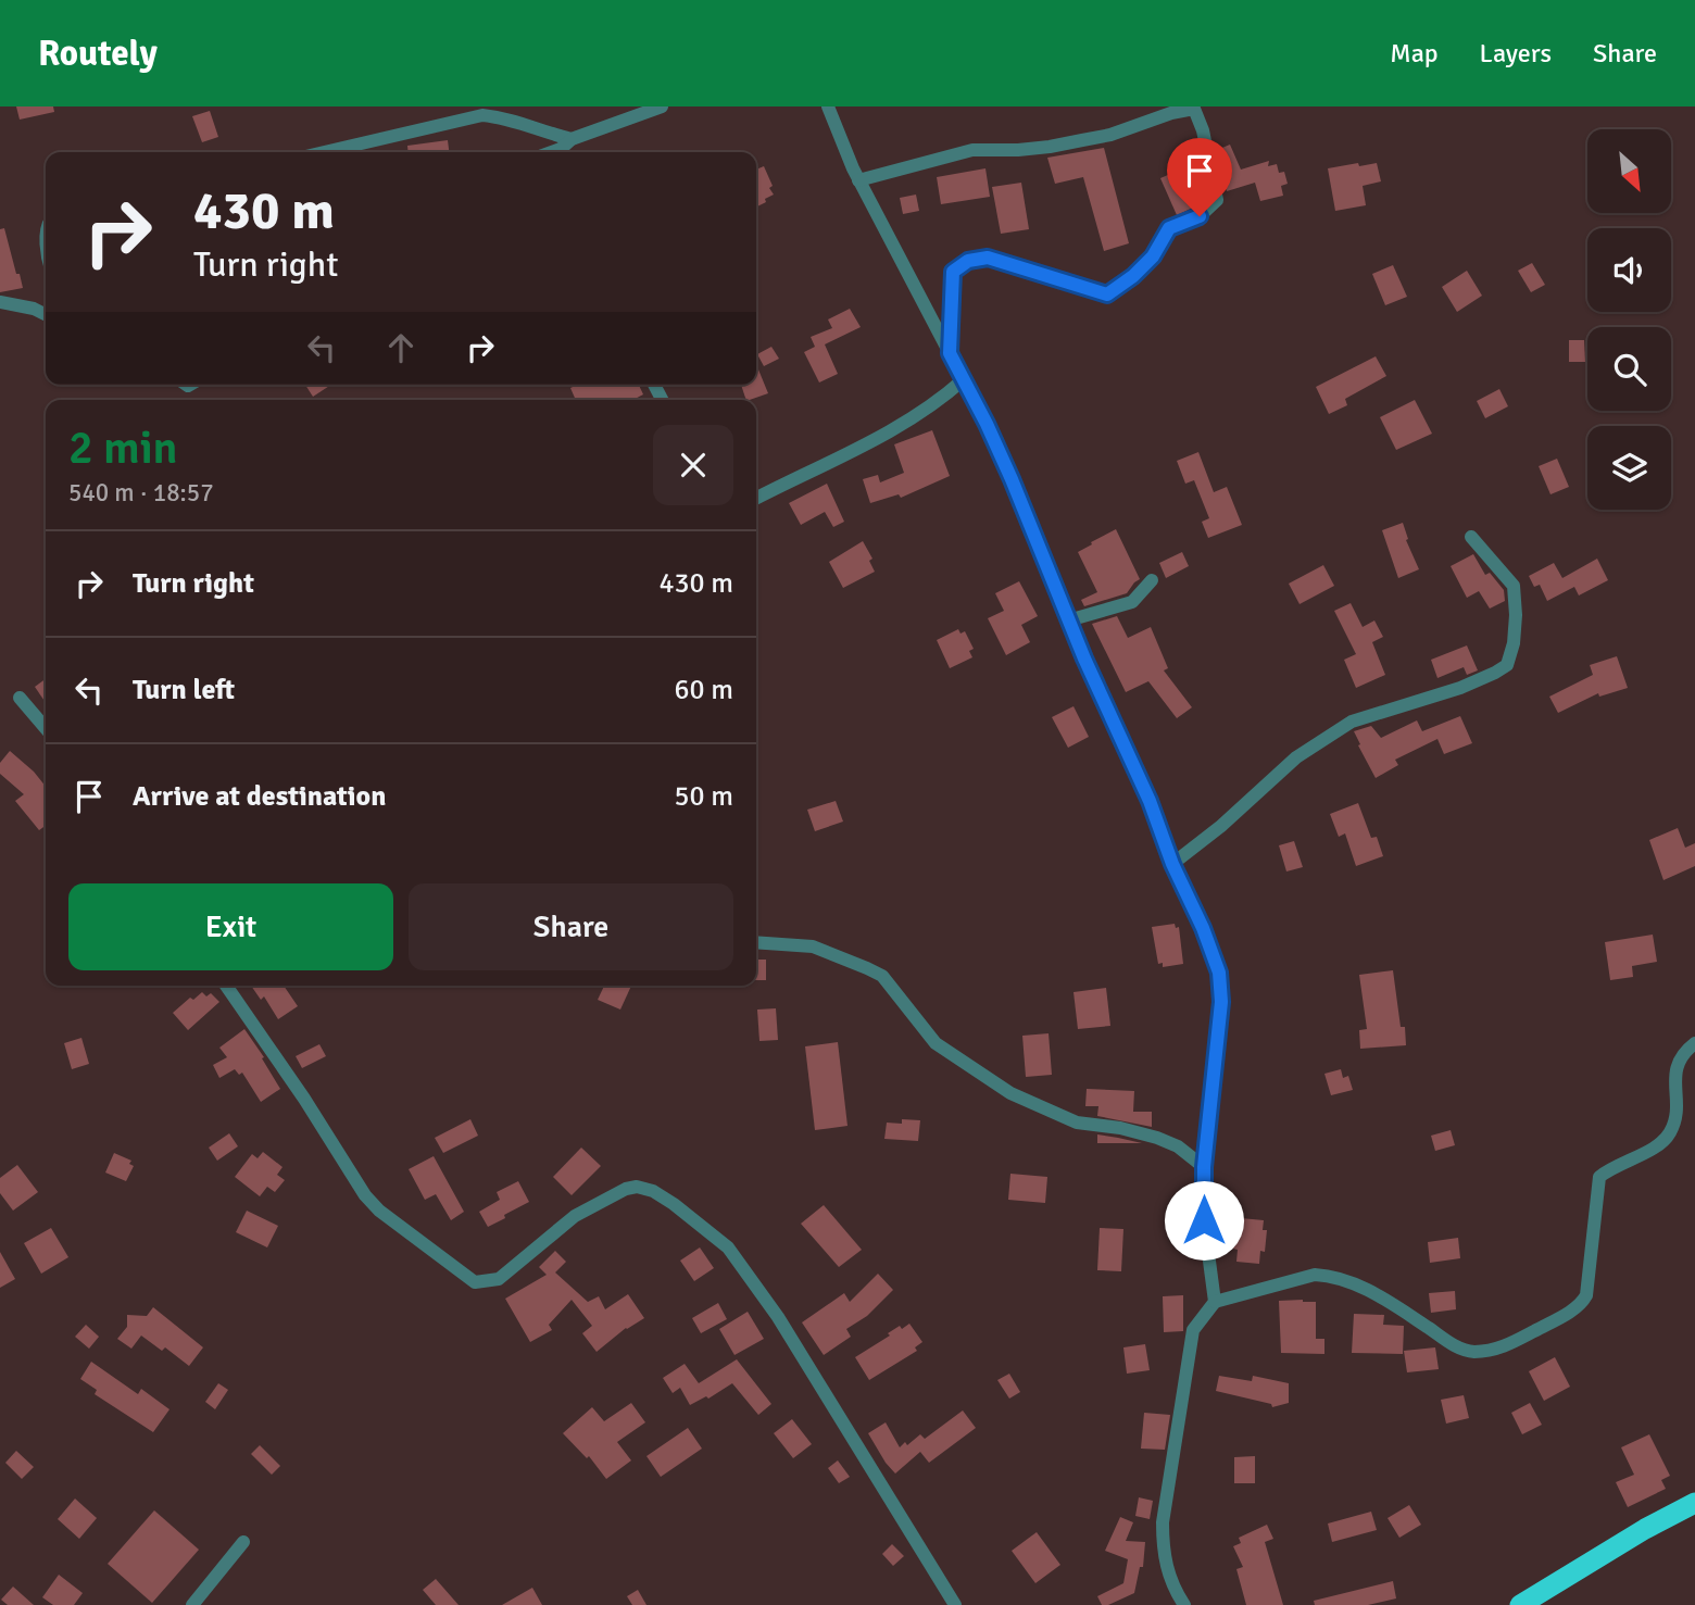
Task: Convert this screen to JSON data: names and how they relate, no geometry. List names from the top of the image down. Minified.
{"north":"bottom right","page":{"header":"Routely","nav":["Map","Layers","Share"],"turn":["430 m","Turn right"],"heading":["2 min","540 m · 18:57"],"list":[{"name":"Turn right","value":"430 m"},{"name":"Turn left","value":"60 m"},{"name":"Arrive at destination","value":"50 m"}],"buttons":["Exit","Share"]}}
